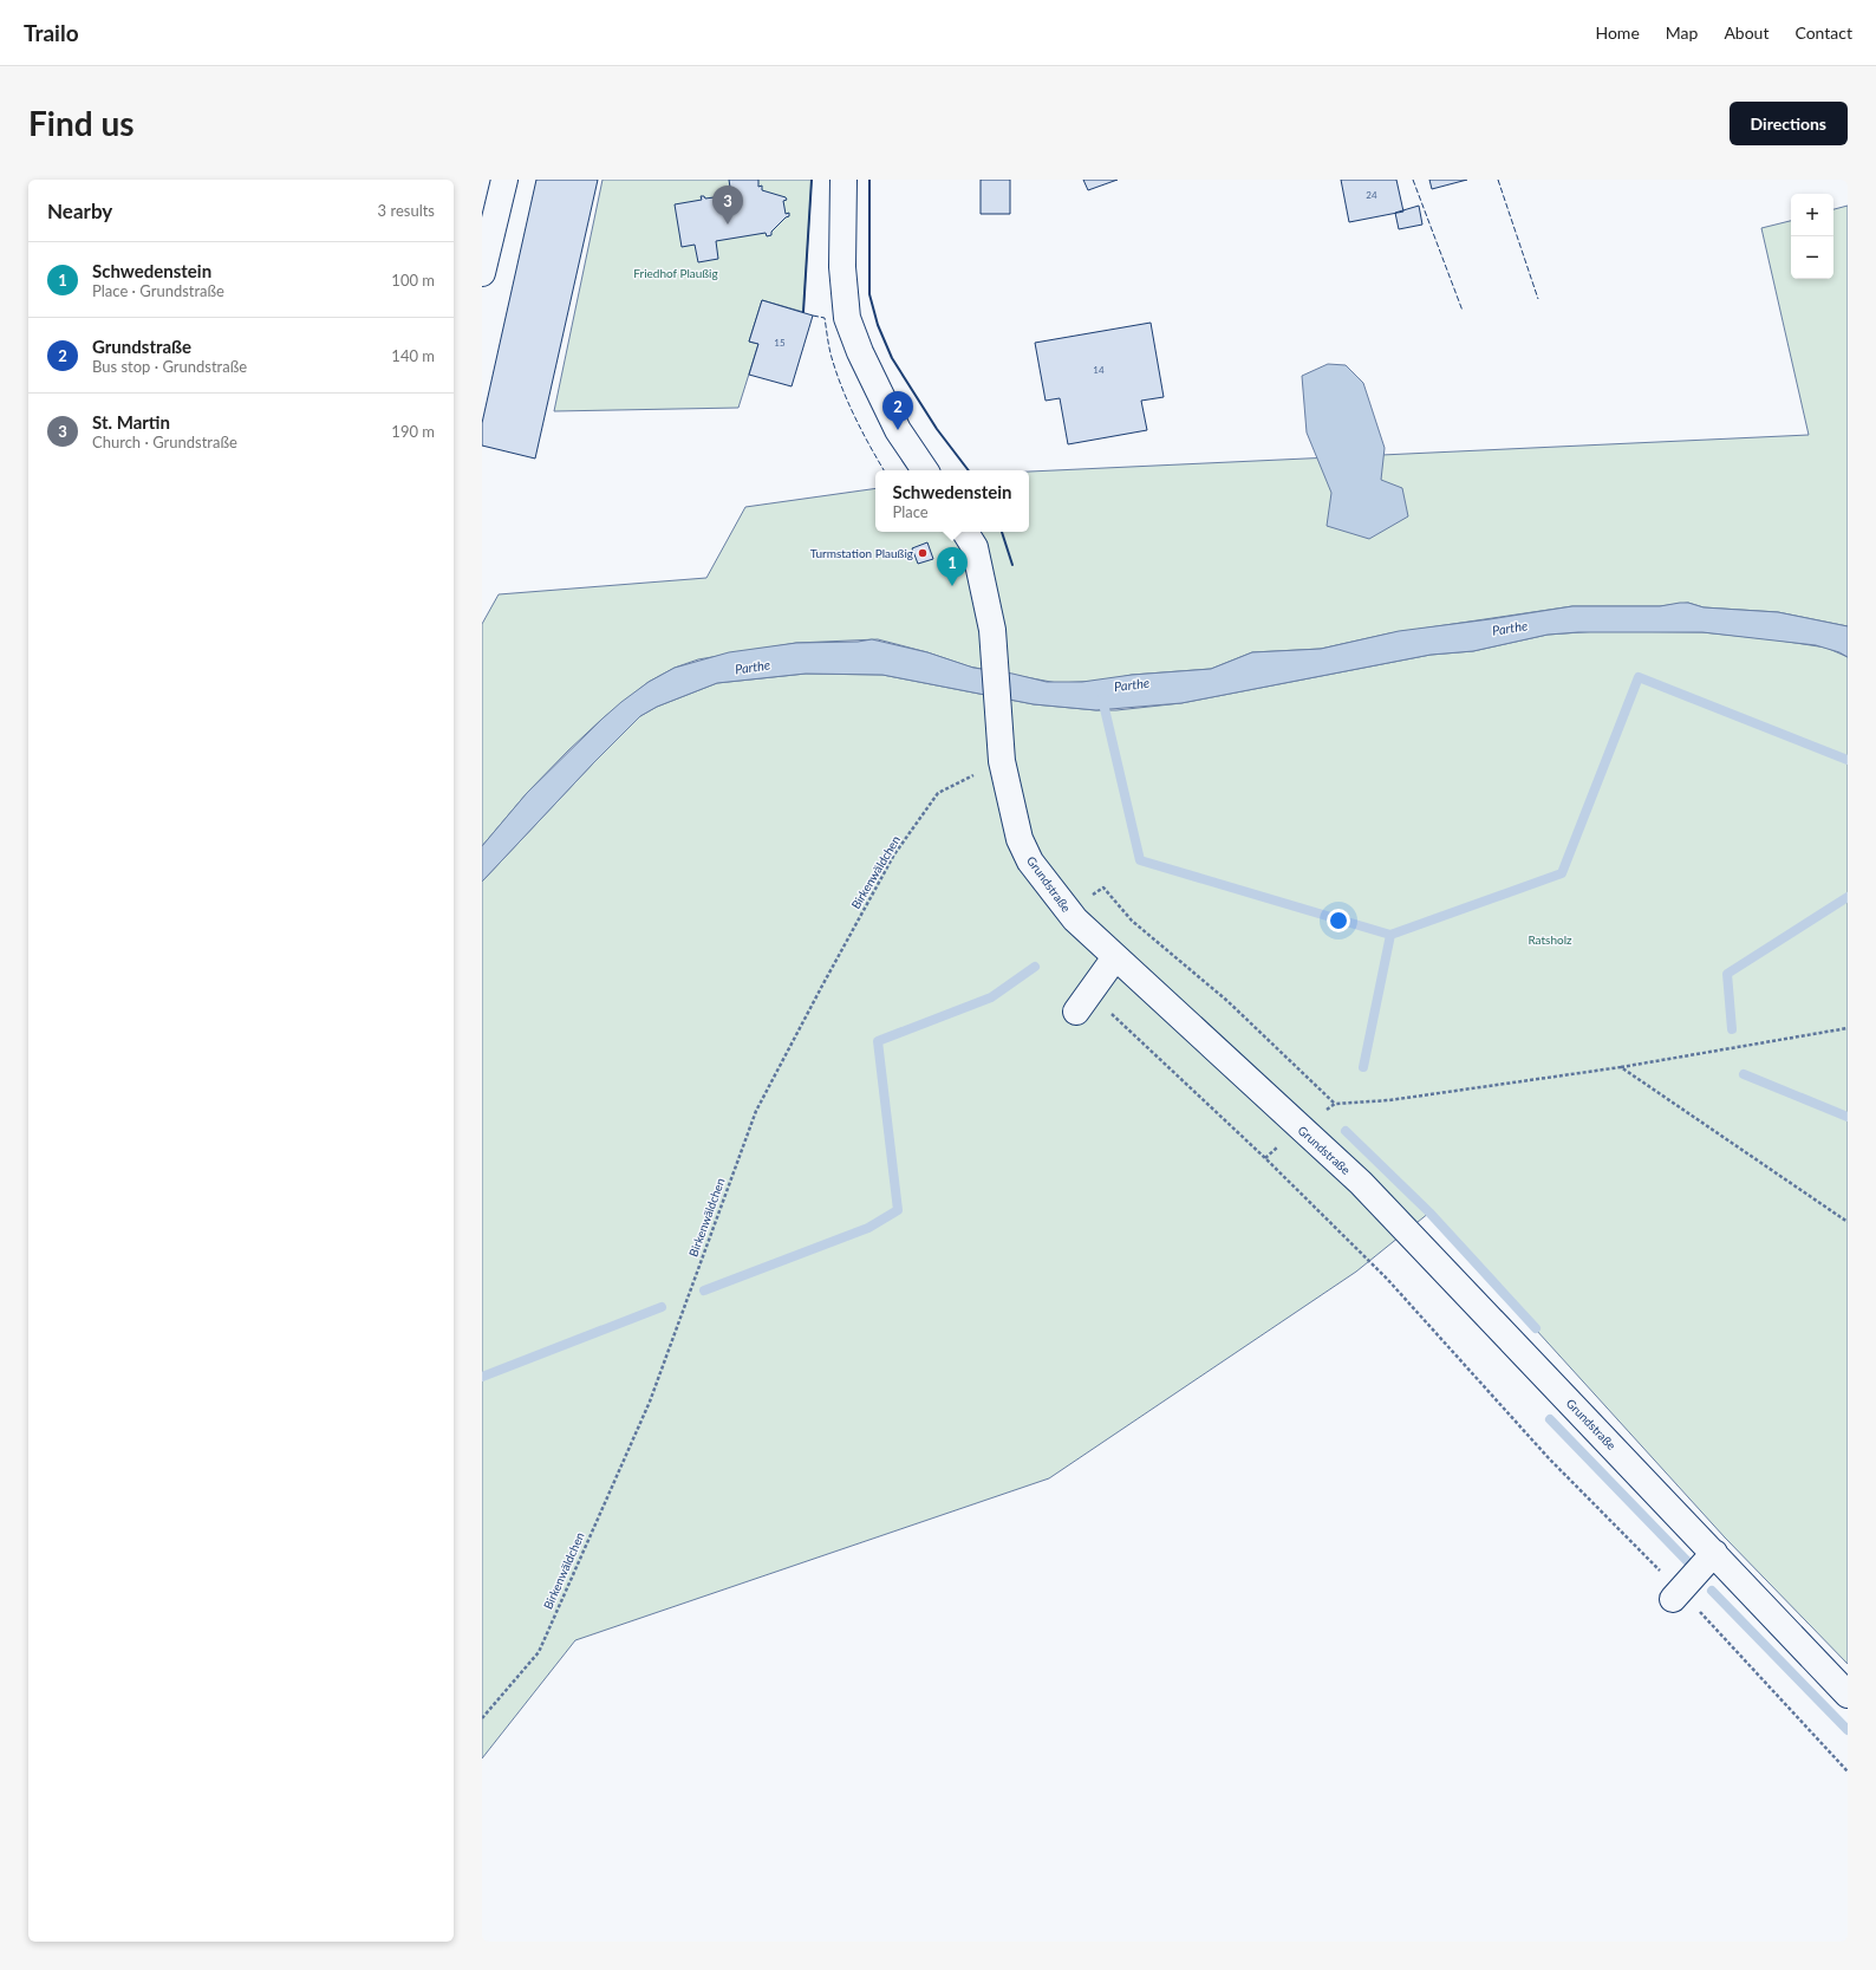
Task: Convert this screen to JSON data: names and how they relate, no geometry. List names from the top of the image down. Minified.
{"streets":{"street":["Grundstraße"],"path":["Birkenwäldchen"]},"crossings":[["Birkenwäldchen","Grundstraße"]],"water":["Parthe"],"parks":["Friedhof Plaußig","Ratsholz"],"places":["Turmstation Plaußig"],"house_numbers":["24","15","14"],"page":{"header":"Trailo","nav":["Home","Map","About","Contact"],"buttons":"Directions","title":"Find us","heading":["Nearby","3 results"],"pins":["3","2","1"],"map_buttons":["+","−"],"list":[{"mark":"1","name":"Schwedenstein","note":"Place · Grundstraße","value":"100 m"},{"mark":"2","name":"Grundstraße","note":"Bus stop · Grundstraße","value":"140 m"},{"mark":"3","name":"St. Martin","note":"Church · Grundstraße","value":"190 m"}],"popup":["Schwedenstein","Place"]}}
